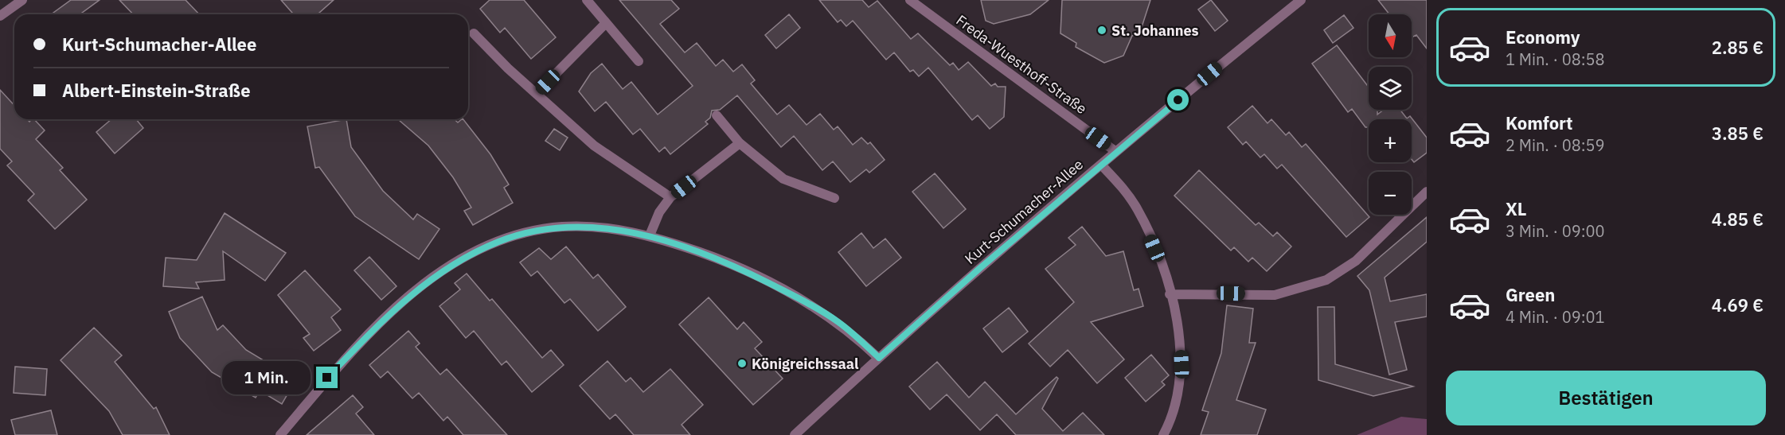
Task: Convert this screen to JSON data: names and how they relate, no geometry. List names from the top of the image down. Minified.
{"streets":{"street":["Freda-Wuesthoff-Straße","Kurt-Schumacher-Allee"]},"crossings":[["Freda-Wuesthoff-Straße","Kurt-Schumacher-Allee"]],"places":["St. Johannes","Königreichssaal"],"north":"bottom","page":{"list":[{"name":"Economy","note":"1 Min. · 08:58","value":"2.85 €"},{"name":"Komfort","note":"2 Min. · 08:59","value":"3.85 €"},{"name":"XL","note":"3 Min. · 09:00","value":"4.85 €"},{"name":"Green","note":"4 Min. · 09:01","value":"4.69 €"}],"map_buttons":["+","−"],"banner":["Kurt-Schumacher-Allee","Albert-Einstein-Straße"],"bubble":"1 Min.","buttons":"Bestätigen"}}
